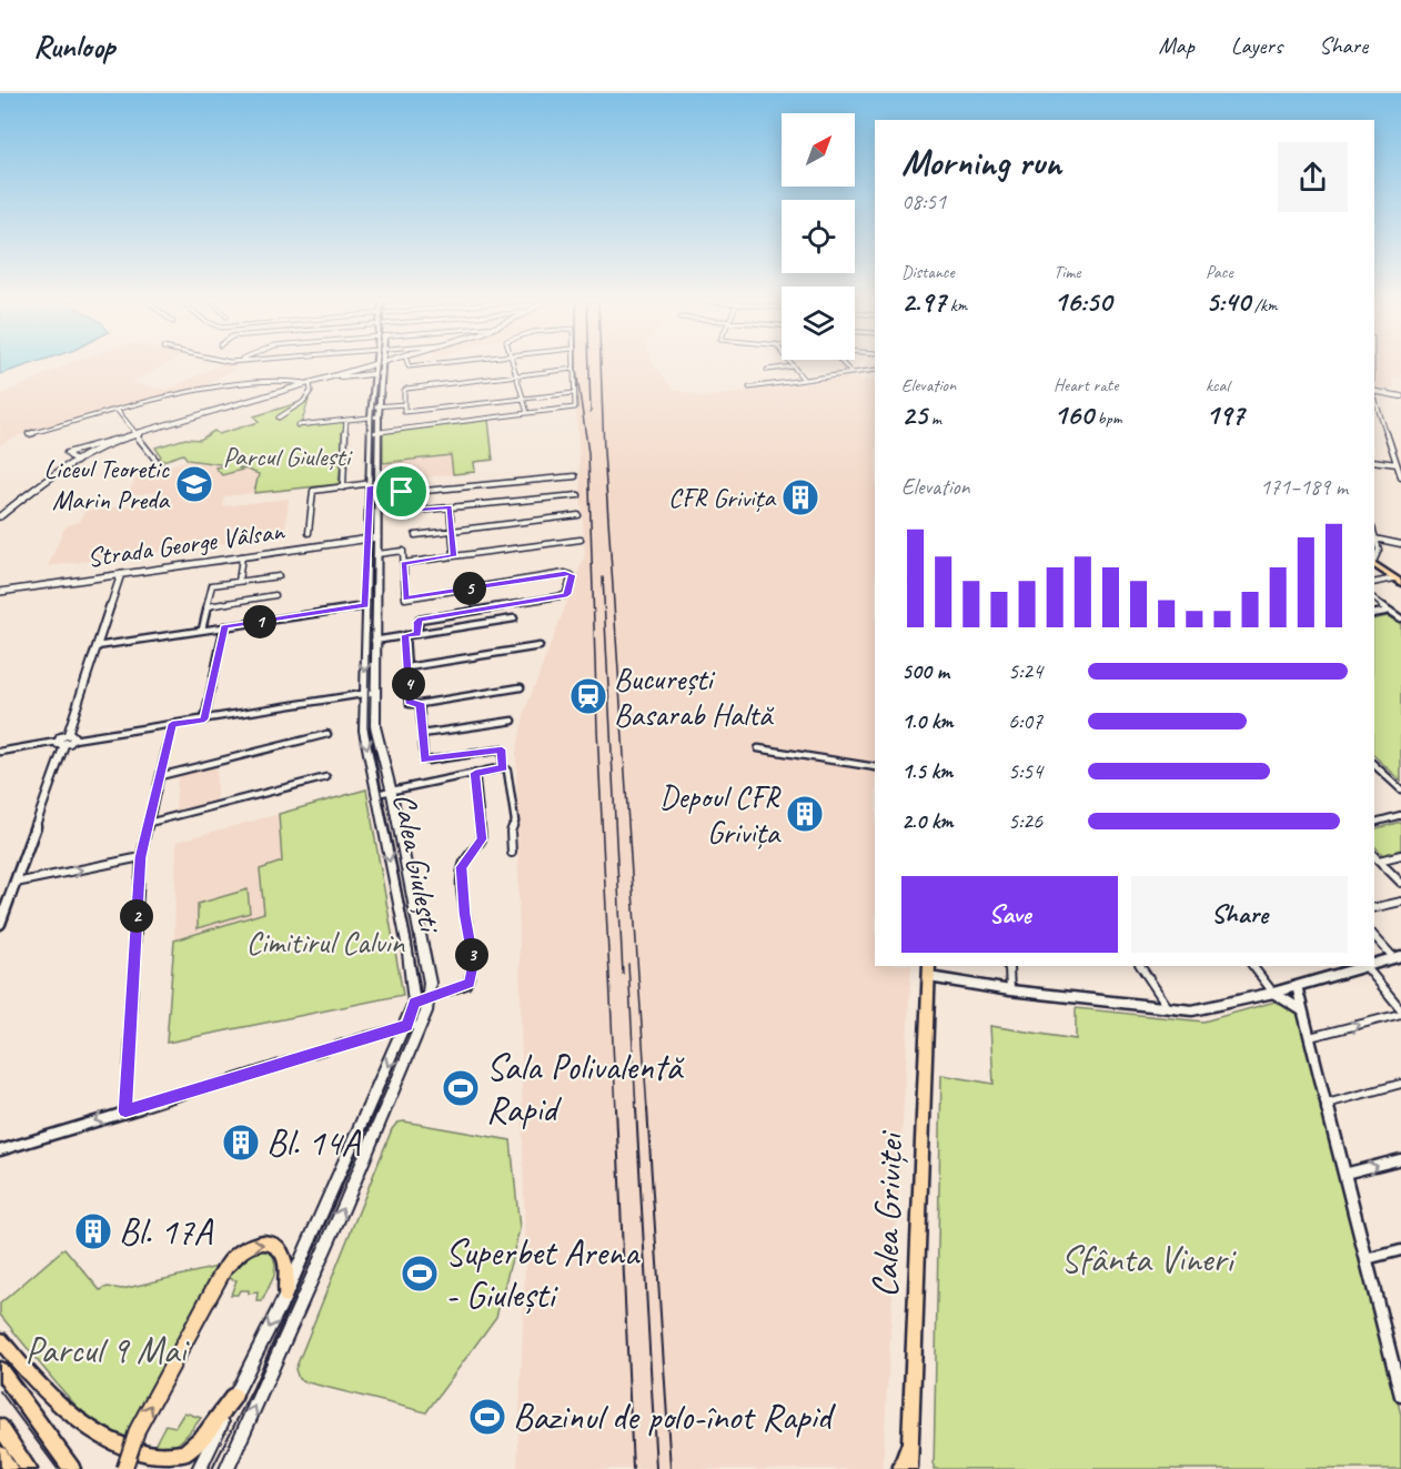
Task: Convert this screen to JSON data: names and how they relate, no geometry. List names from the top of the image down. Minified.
{"streets":{"main road":["Calea Giulești","Calea Griviței"],"street":["Strada George Vâlsan"]},"crossings":[["Strada George Vâlsan","Calea Giulești"]],"parks":["Parcul Giulești","Cimitirul Calvin","Sfânta Vineri","Parcul 9 Mai"],"places":{"school or university":["Liceul Teoretic Marin Preda"],"building":["CFR Grivița","Depoul CFR Grivița","Bl. 14A","Bl. 17A"],"station":["București Basarab Haltă"],"sports":["Sala Polivalentă Rapid","Superbet Arena - Giulești","Bazinul de polo-înot Rapid"]},"north":"top right","page":{"header":"Runloop","nav":["Map","Layers","Share"],"heading":["Morning run","08:51"],"stats":[["Distance","2.97 km"],["Time","16:50"],["Pace","5:40 /km"],["Elevation","25 m"],["Heart rate","160 bpm"],["kcal","197"]],"chart":["Elevation","171–189 m"],"pins":["5","1","4","2","3"],"list":[{"name":"500 m","note":"5:24"},{"name":"1.0 km","note":"6:07"},{"name":"1.5 km","note":"5:54"},{"name":"2.0 km","note":"5:26"}],"buttons":["Save","Share"]}}
